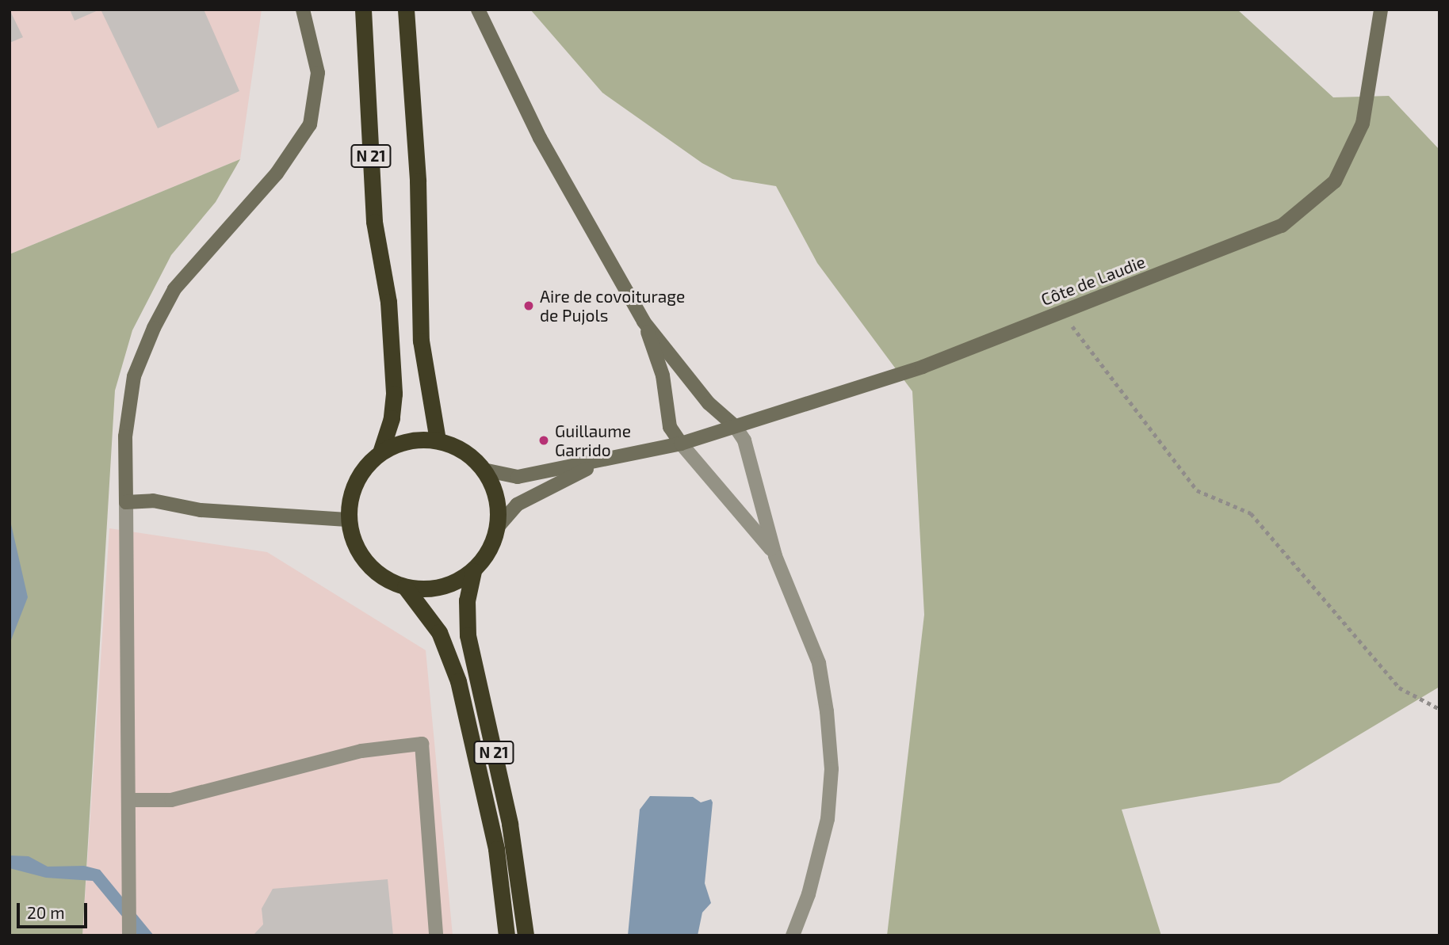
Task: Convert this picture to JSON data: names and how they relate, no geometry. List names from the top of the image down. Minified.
{"streets":{"highway":["N 21"],"street":["Côte de Laudie"]},"places":["Aire de covoiturage de Pujols","Guillaume Garrido"],"scale_bar":"20 m"}
